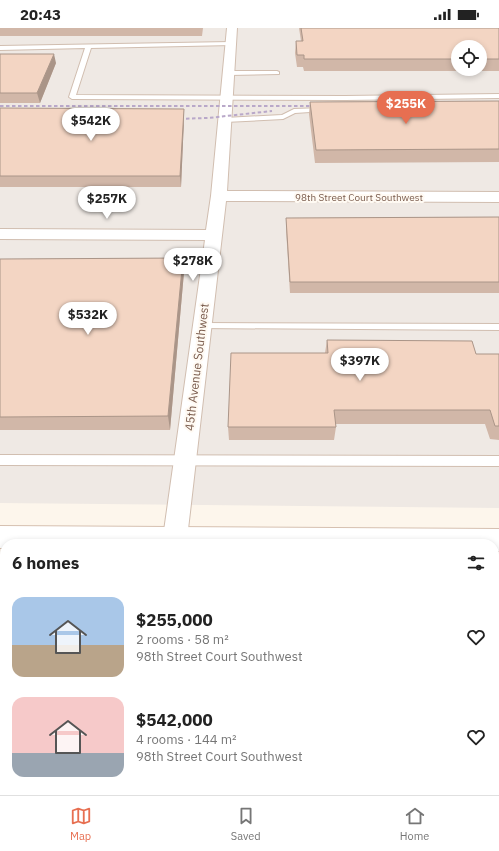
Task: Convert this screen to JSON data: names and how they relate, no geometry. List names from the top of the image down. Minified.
{"streets":{"street":["98th Street Court Southwest","45th Avenue Southwest"]},"crossings":[["98th Street Court Southwest","45th Avenue Southwest"]],"page":{"status":"20:43","price":["$255K","$542K","$257K","$278K","$532K","$397K"],"heading":"6 homes","list":[{"name":"$255,000","note":"2 rooms · 58 m² · 98th Street Court Southwest"},{"name":"$542,000","note":"4 rooms · 144 m² · 98th Street Court Southwest"}],"tabs":["Map","Saved","Home"]}}
